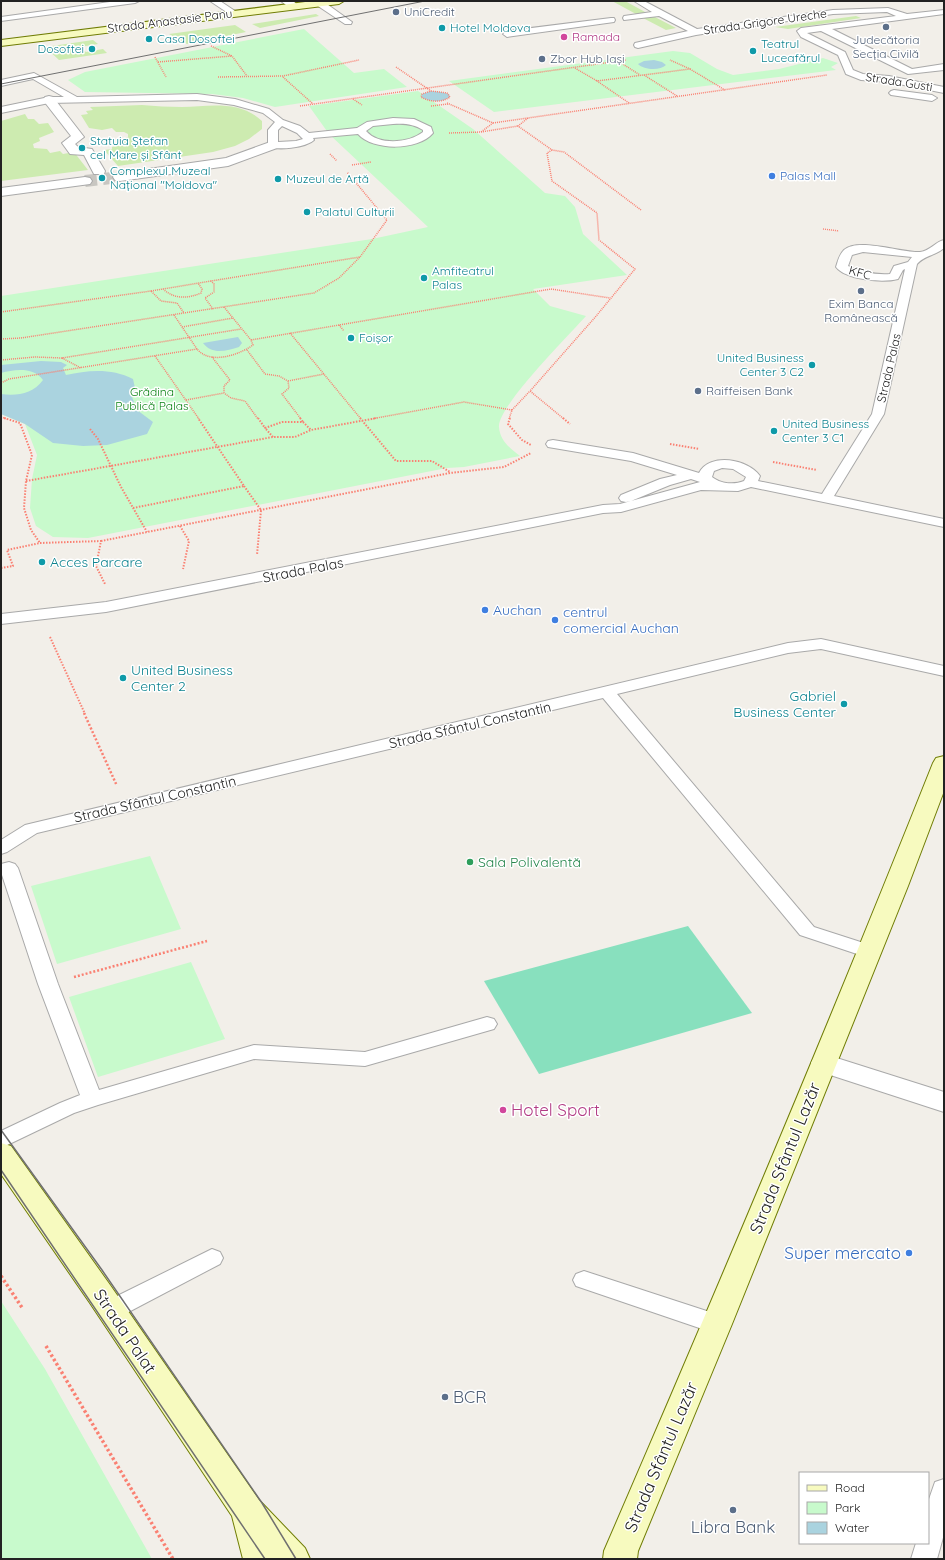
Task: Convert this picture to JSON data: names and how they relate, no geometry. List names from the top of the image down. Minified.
{"streets":{"main road":["Strada Anastasie Panu","Strada Sfântul Lazăr","Strada Palat"],"lane":["Strada Grigore Ureche","Strada Gusti","KFC","Strada Palas","Strada Sfântul Constantin"]},"crossings":[["KFC","Strada Palas"]],"parks":["Grădina Publică Palas"],"places":["UniCredit","Judecătoria Secția Civilă","Hotel Moldova","Ramada","Casa Dosoftei","Dosoftei","Teatrul Luceafărul","Zbor Hub Iași","Statuia Ștefan cel Mare și Sfânt","Palas Mall","Complexul Muzeal Național \"Moldova\"","Muzeul de Artă","Palatul Culturii","Amfiteatrul Palas","Exim Banca Românească","Foișor","United Business Center 3 C2","Raiffeisen Bank","United Business Center 3 C1","Acces Parcare","Auchan","centrul comercial Auchan","United Business Center 2","Gabriel Business Center","Sala Polivalentă","Hotel Sport","Super mercato","BCR","Libra Bank"],"legend":["Road","Park","Water"]}
